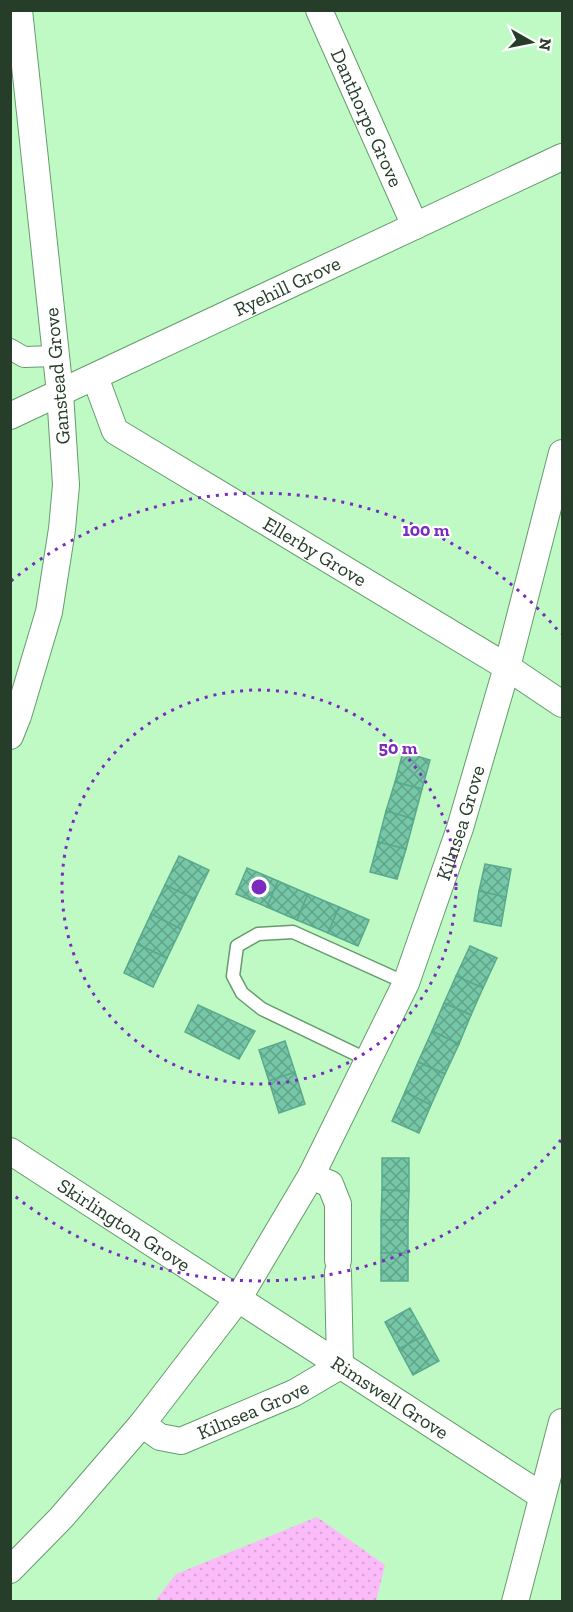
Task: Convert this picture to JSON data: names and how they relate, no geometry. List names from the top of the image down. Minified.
{"streets":{"street":["Danthorpe Grove","Ryehill Grove","Ganstead Grove","Ellerby Grove","Kilnsea Grove","Skirlington Grove","Rimswell Grove"]},"crossings":[["Danthorpe Grove","Ryehill Grove"],["Ryehill Grove","Ganstead Grove"],["Ryehill Grove","Ellerby Grove"],["Ellerby Grove","Kilnsea Grove"],["Kilnsea Grove","Skirlington Grove"],["Kilnsea Grove","Rimswell Grove"],["Skirlington Grove","Rimswell Grove"]],"north":"right","rings":["100 m","50 m"]}
